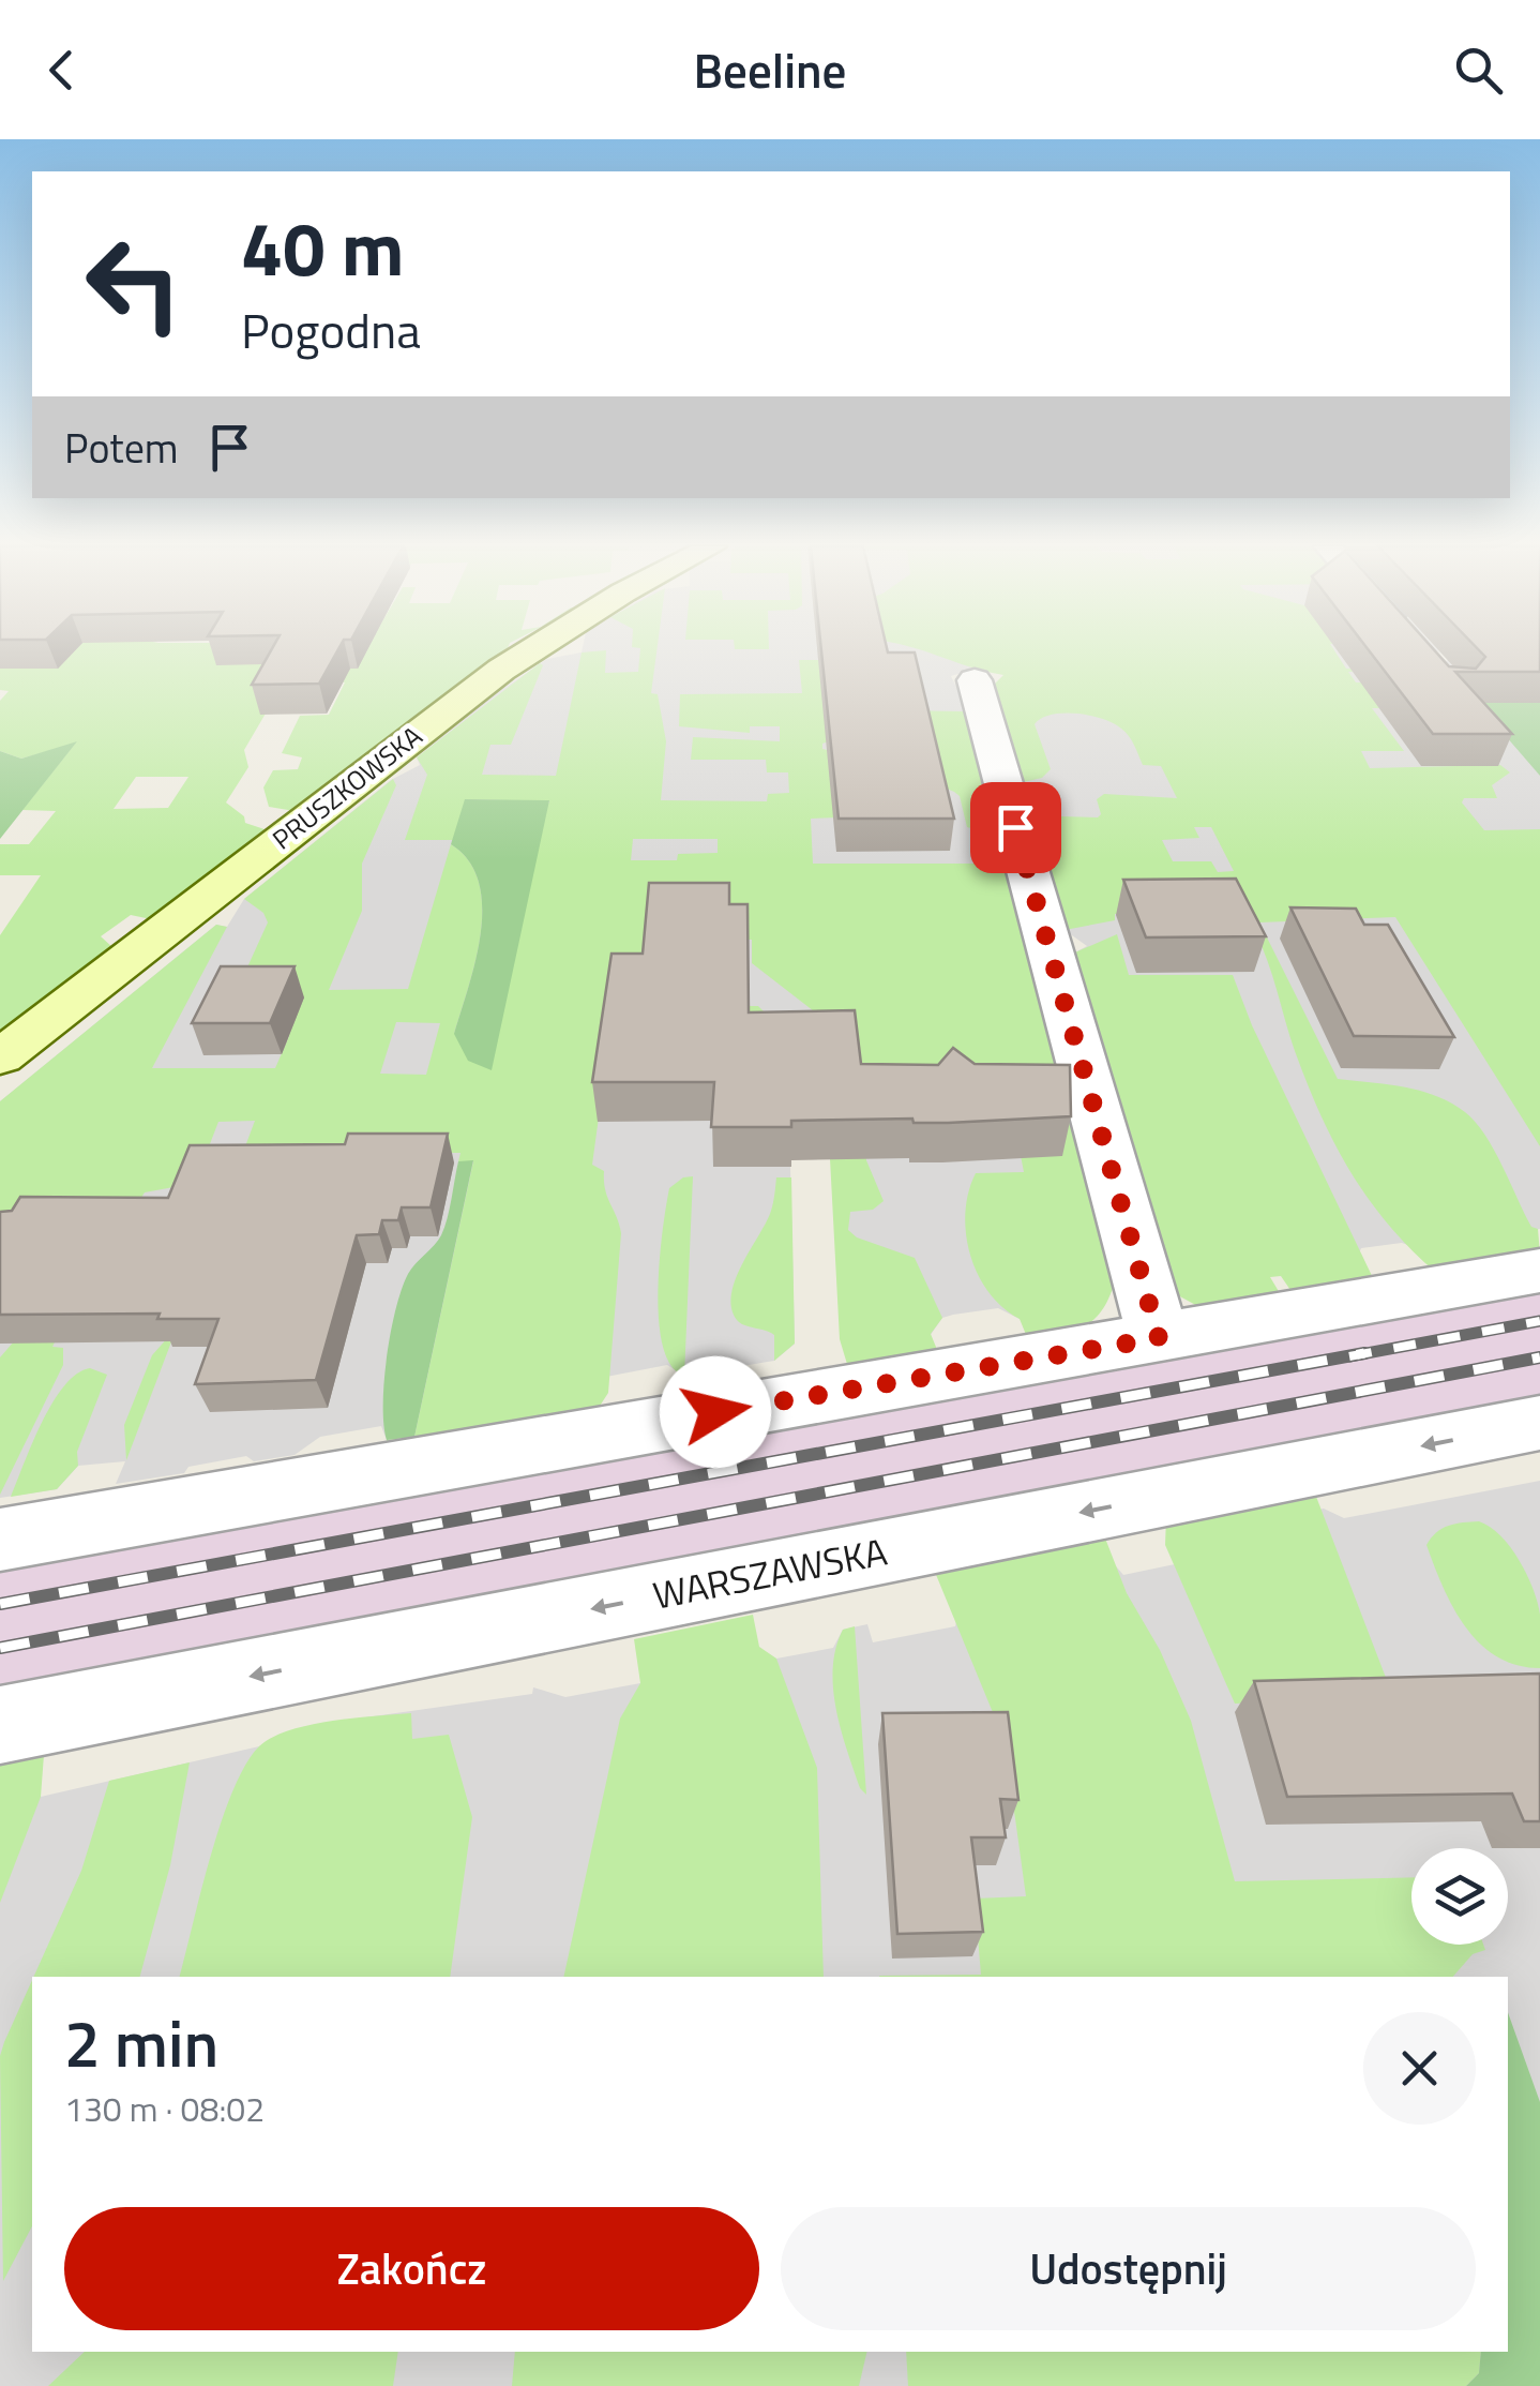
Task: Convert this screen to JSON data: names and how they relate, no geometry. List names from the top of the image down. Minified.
{"streets":{"street":["PRUSZKOWSKA","WARSZAWSKA"]},"page":{"header":"Beeline","turn":["40 m","Pogodna"],"then":"Potem","heading":["2 min","130 m · 08:02"],"buttons":["Zakończ","Udostępnij"]}}
